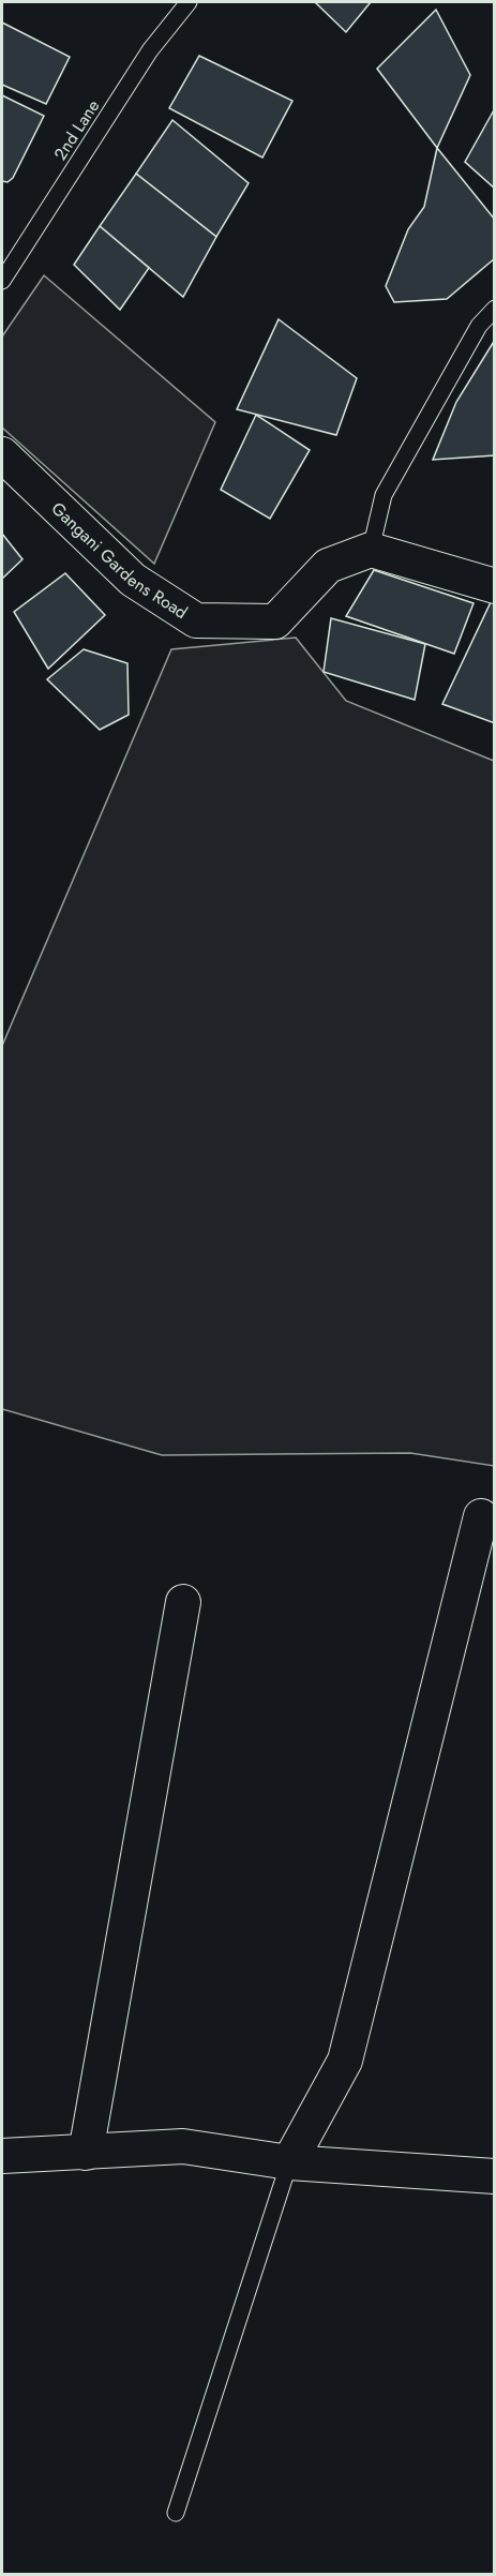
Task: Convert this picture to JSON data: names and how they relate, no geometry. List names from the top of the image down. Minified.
{"streets":{"street":["Gangani Gardens Road"],"lane":["2nd Lane"]}}
